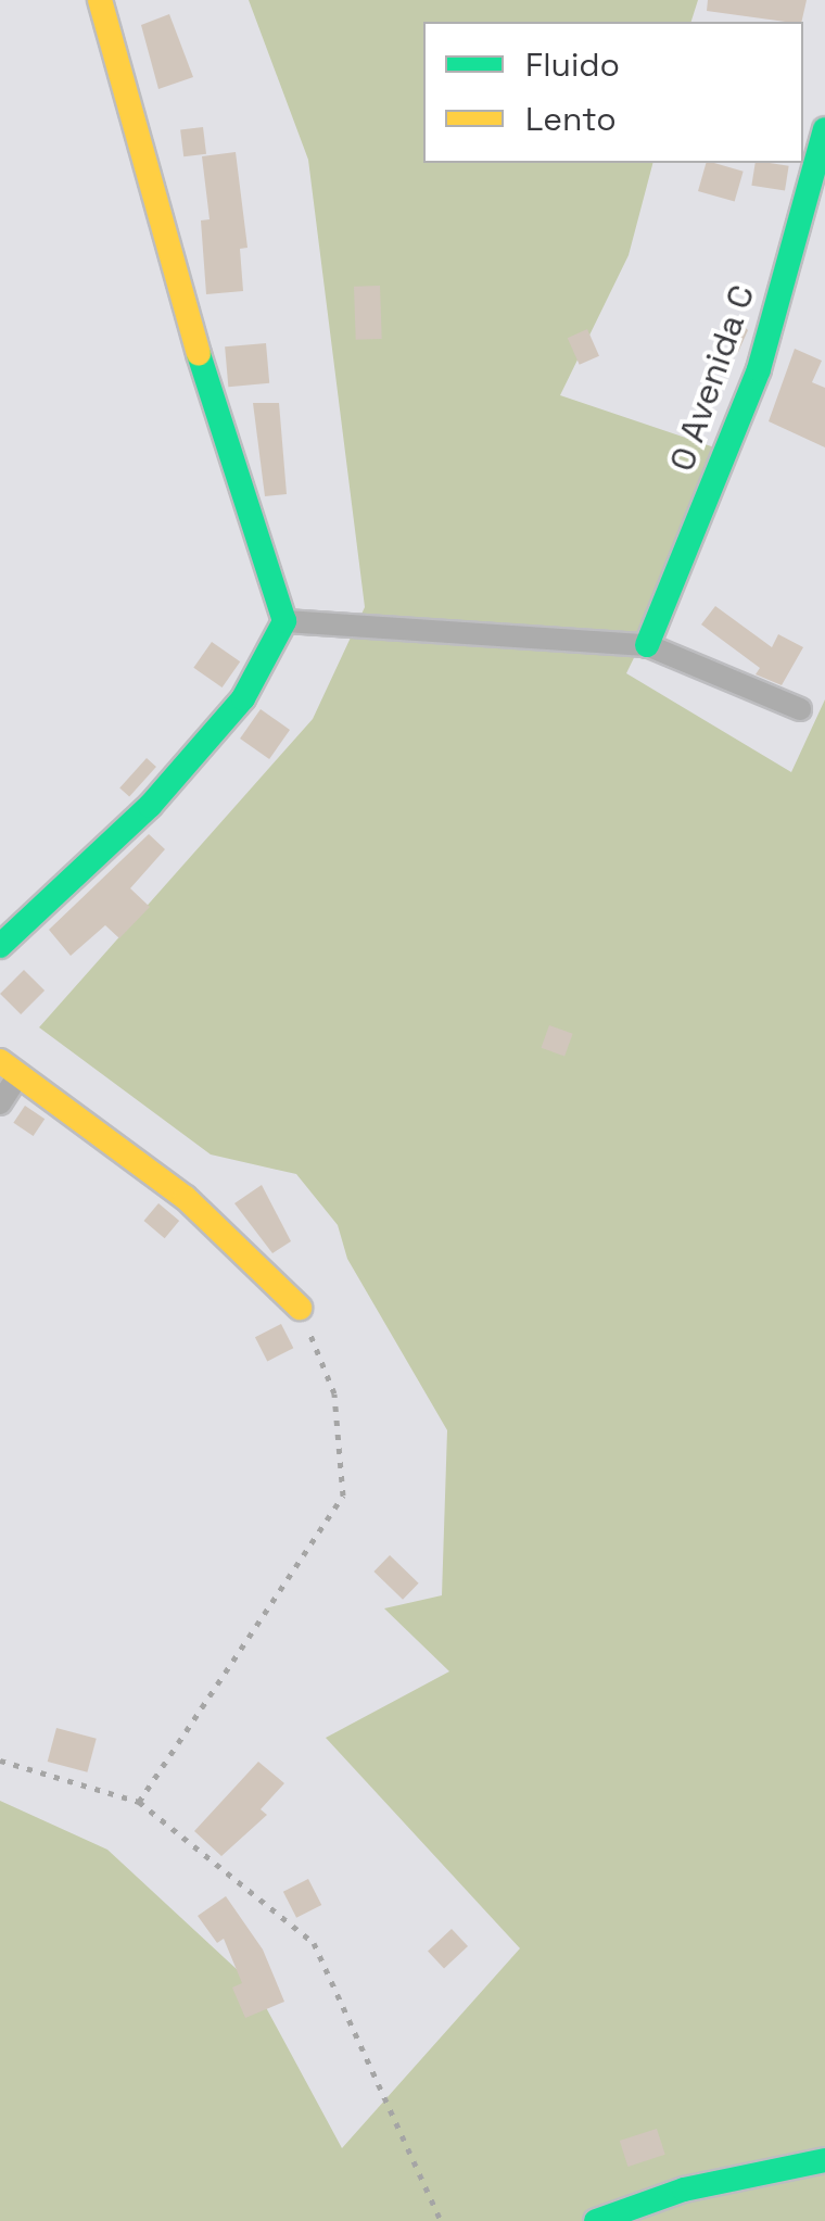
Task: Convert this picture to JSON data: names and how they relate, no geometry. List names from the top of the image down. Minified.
{"streets":{"street":["0 Avenida C"]},"legend":["Fluido","Lento"]}
